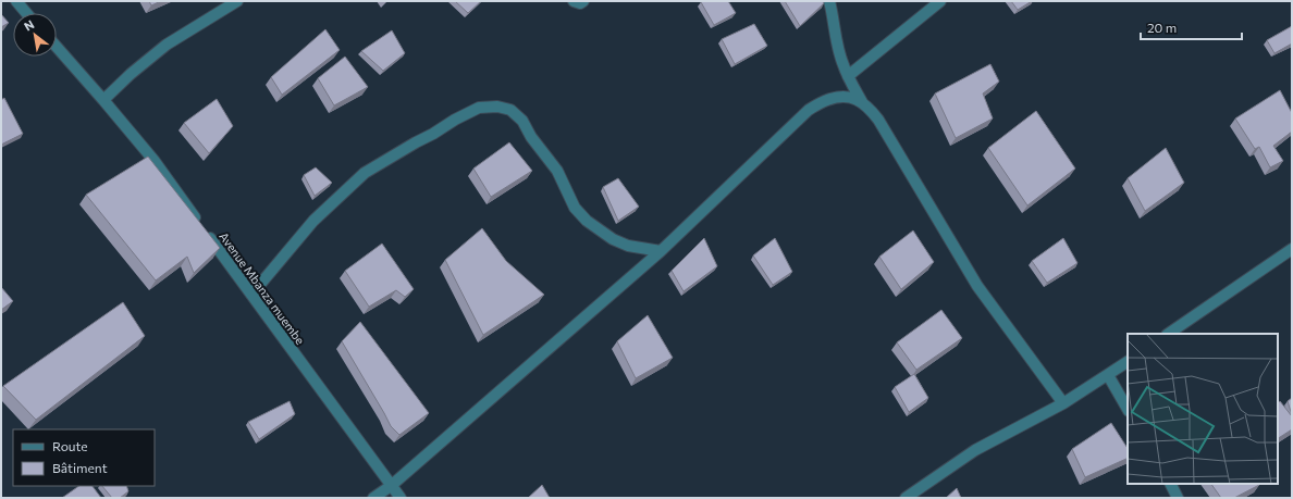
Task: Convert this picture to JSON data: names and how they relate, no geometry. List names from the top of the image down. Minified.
{"streets":{"street":["Avenue Mbanza muembe"]},"legend":["Route","Bâtiment"],"scale_bar":"20 m","north":"top left"}
